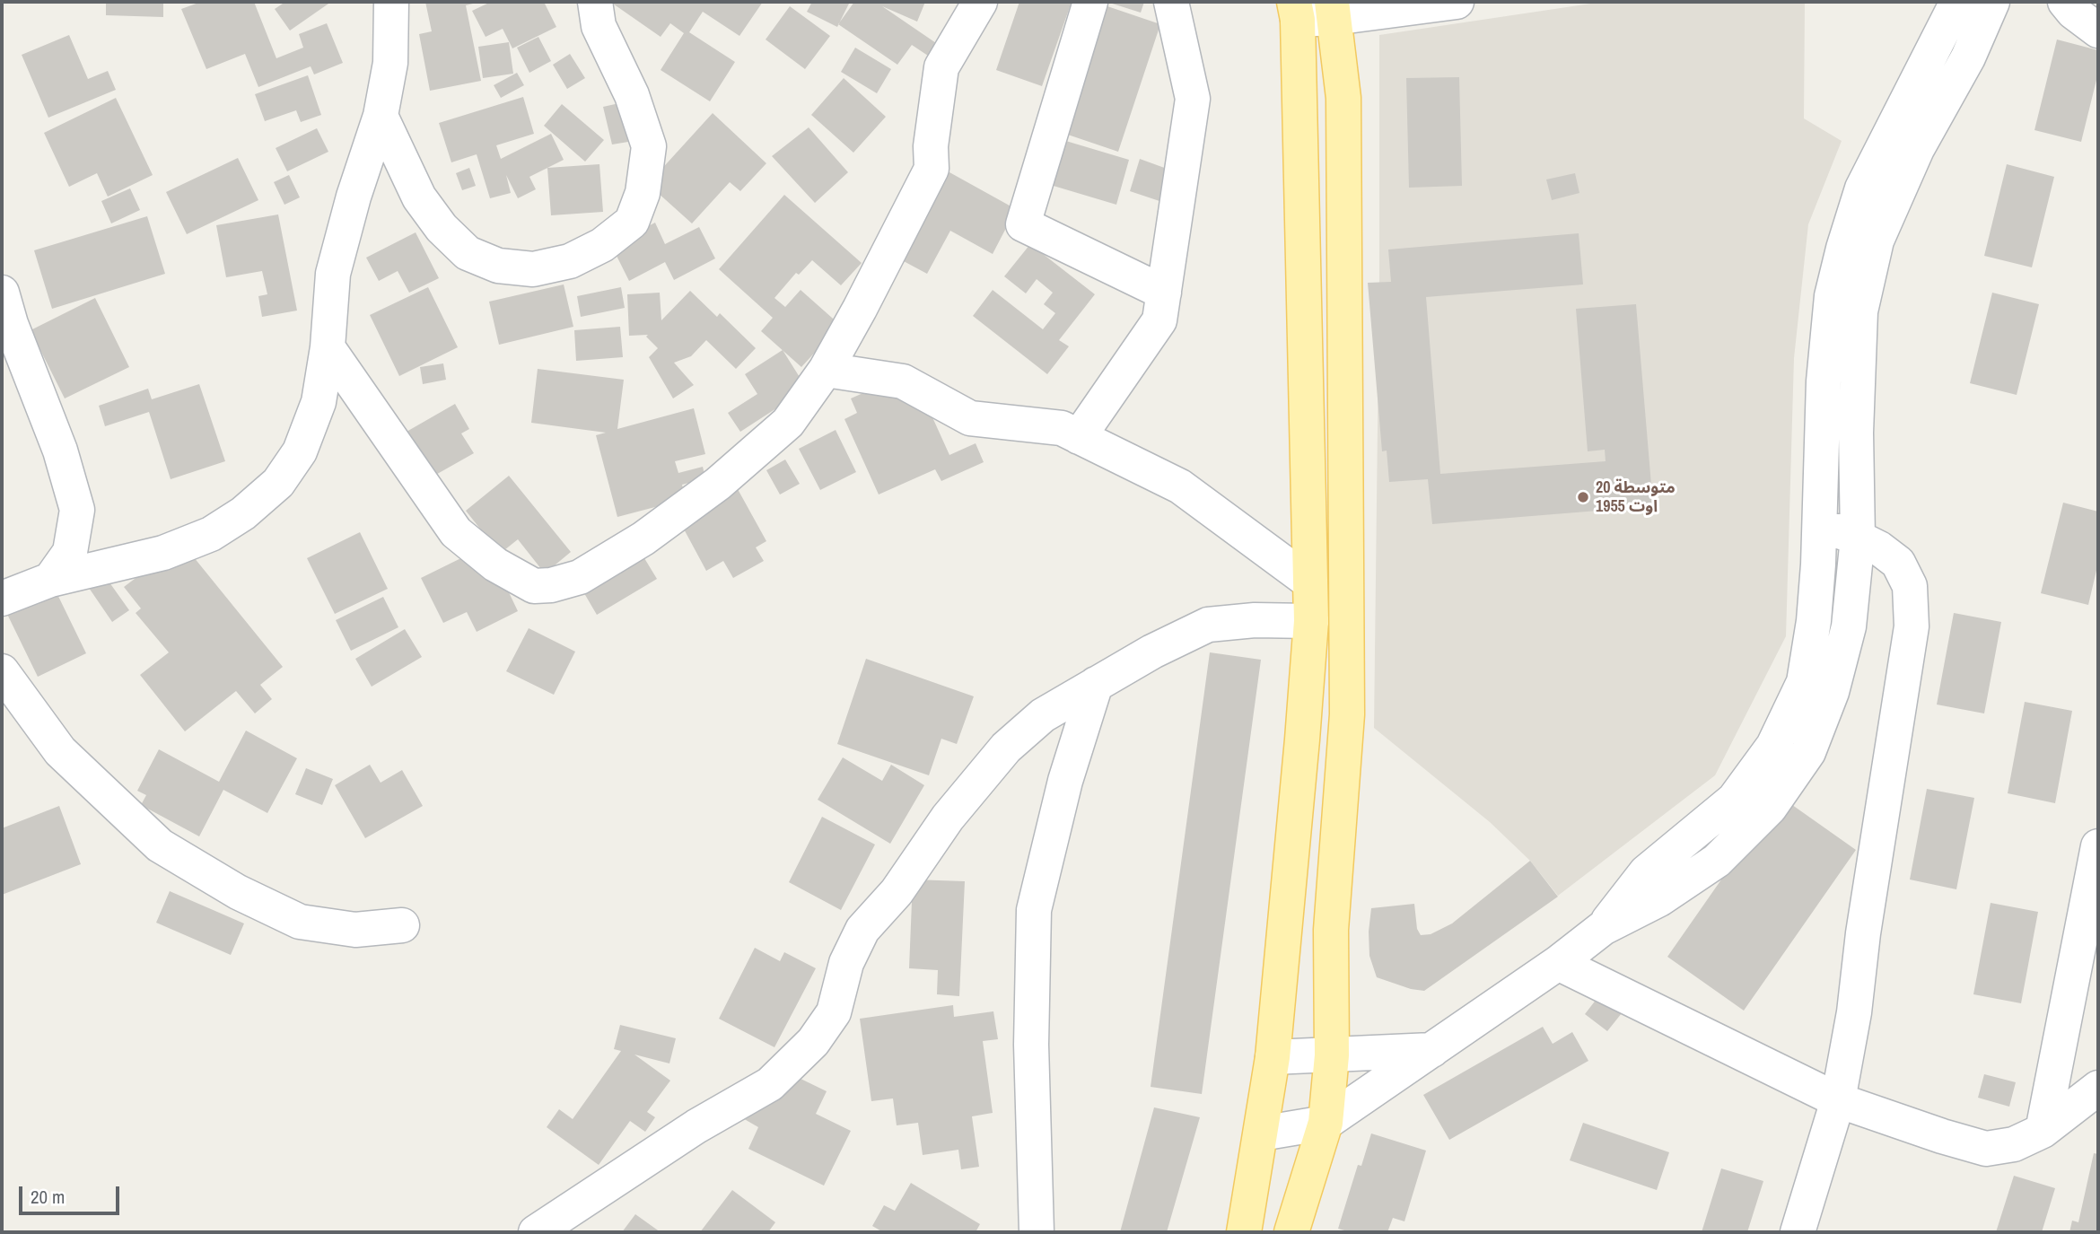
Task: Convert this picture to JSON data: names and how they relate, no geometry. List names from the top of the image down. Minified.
{"places":["متوسطة 20 اوت 1955"],"scale_bar":"20 m"}
